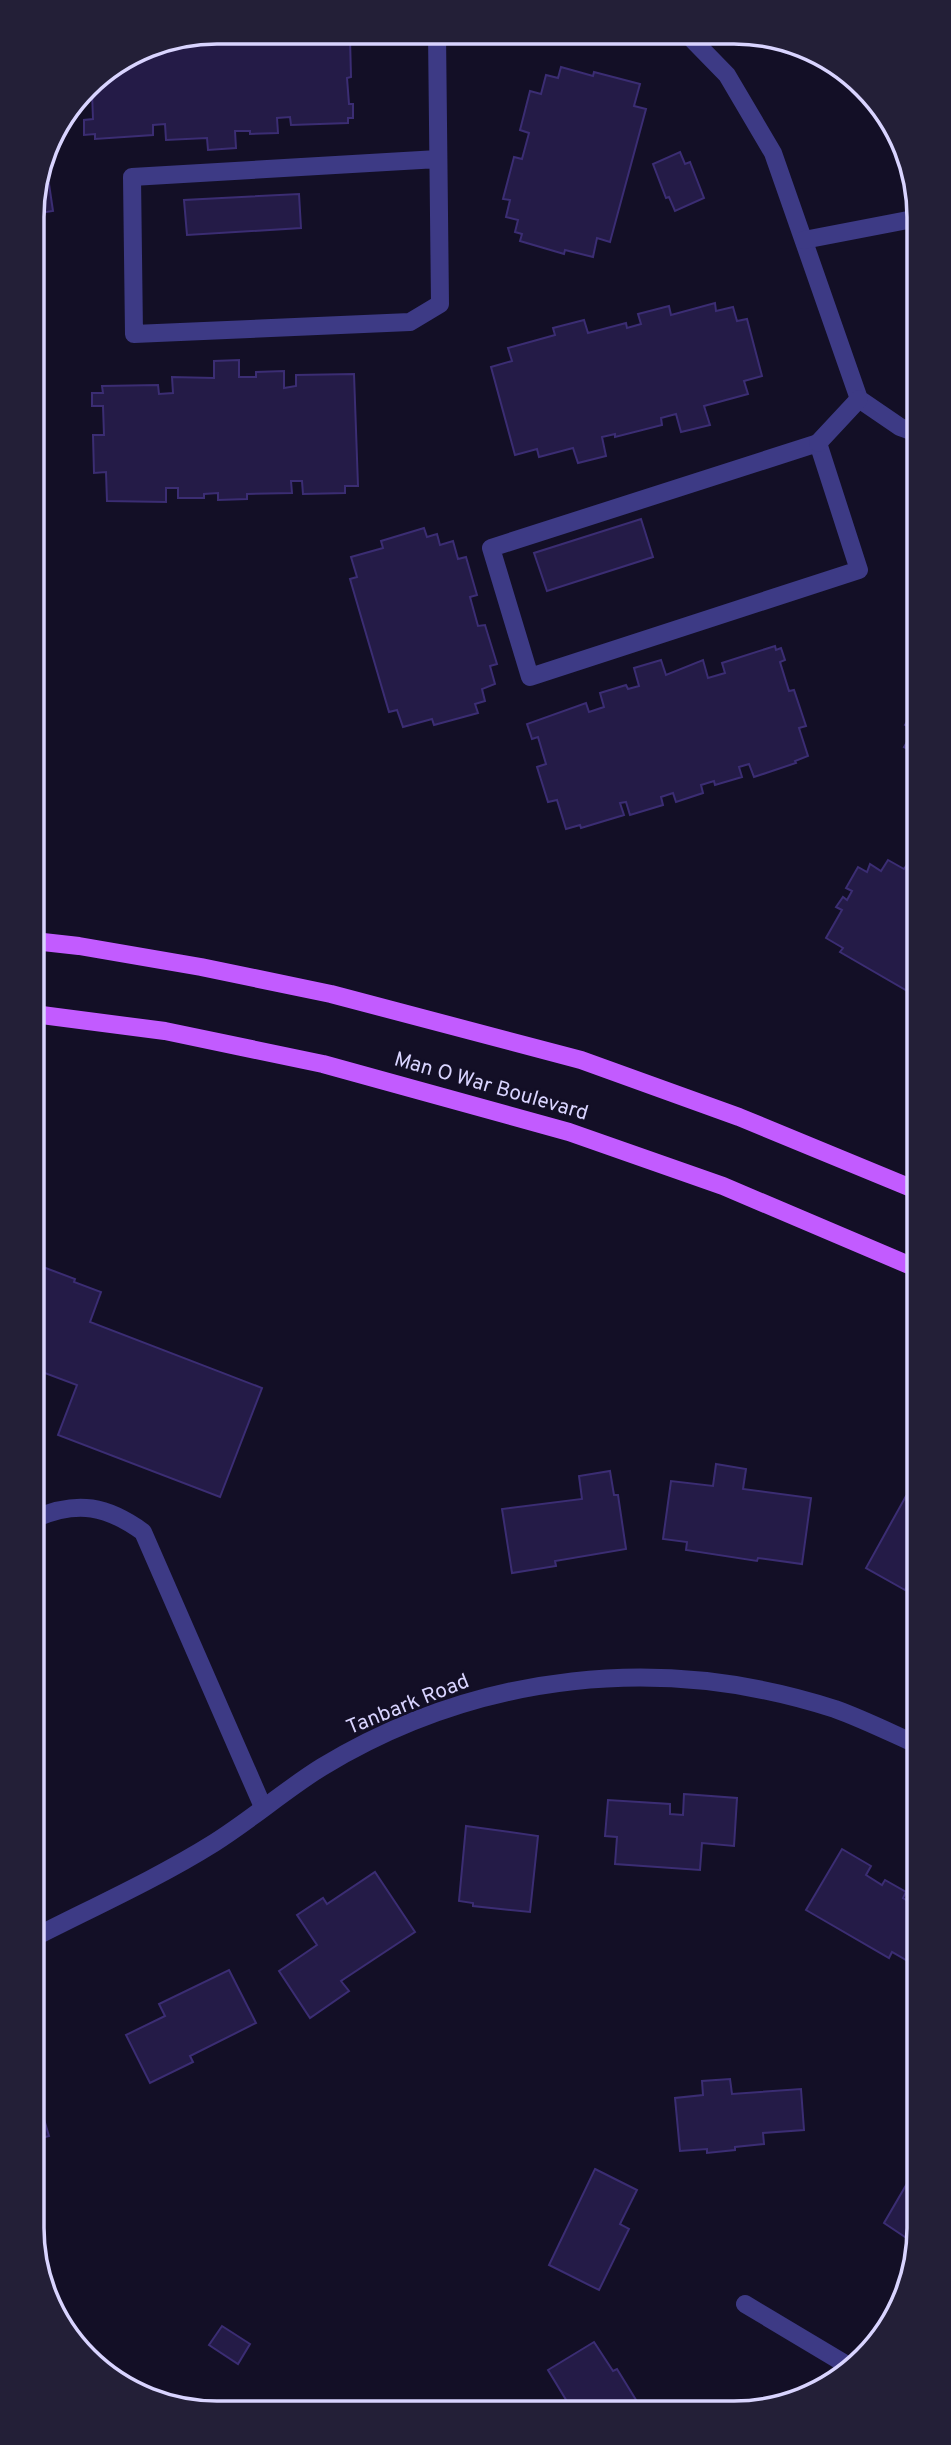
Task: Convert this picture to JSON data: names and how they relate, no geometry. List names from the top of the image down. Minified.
{"streets":{"main road":["Man O War Boulevard"],"street":["Tanbark Road"]}}
